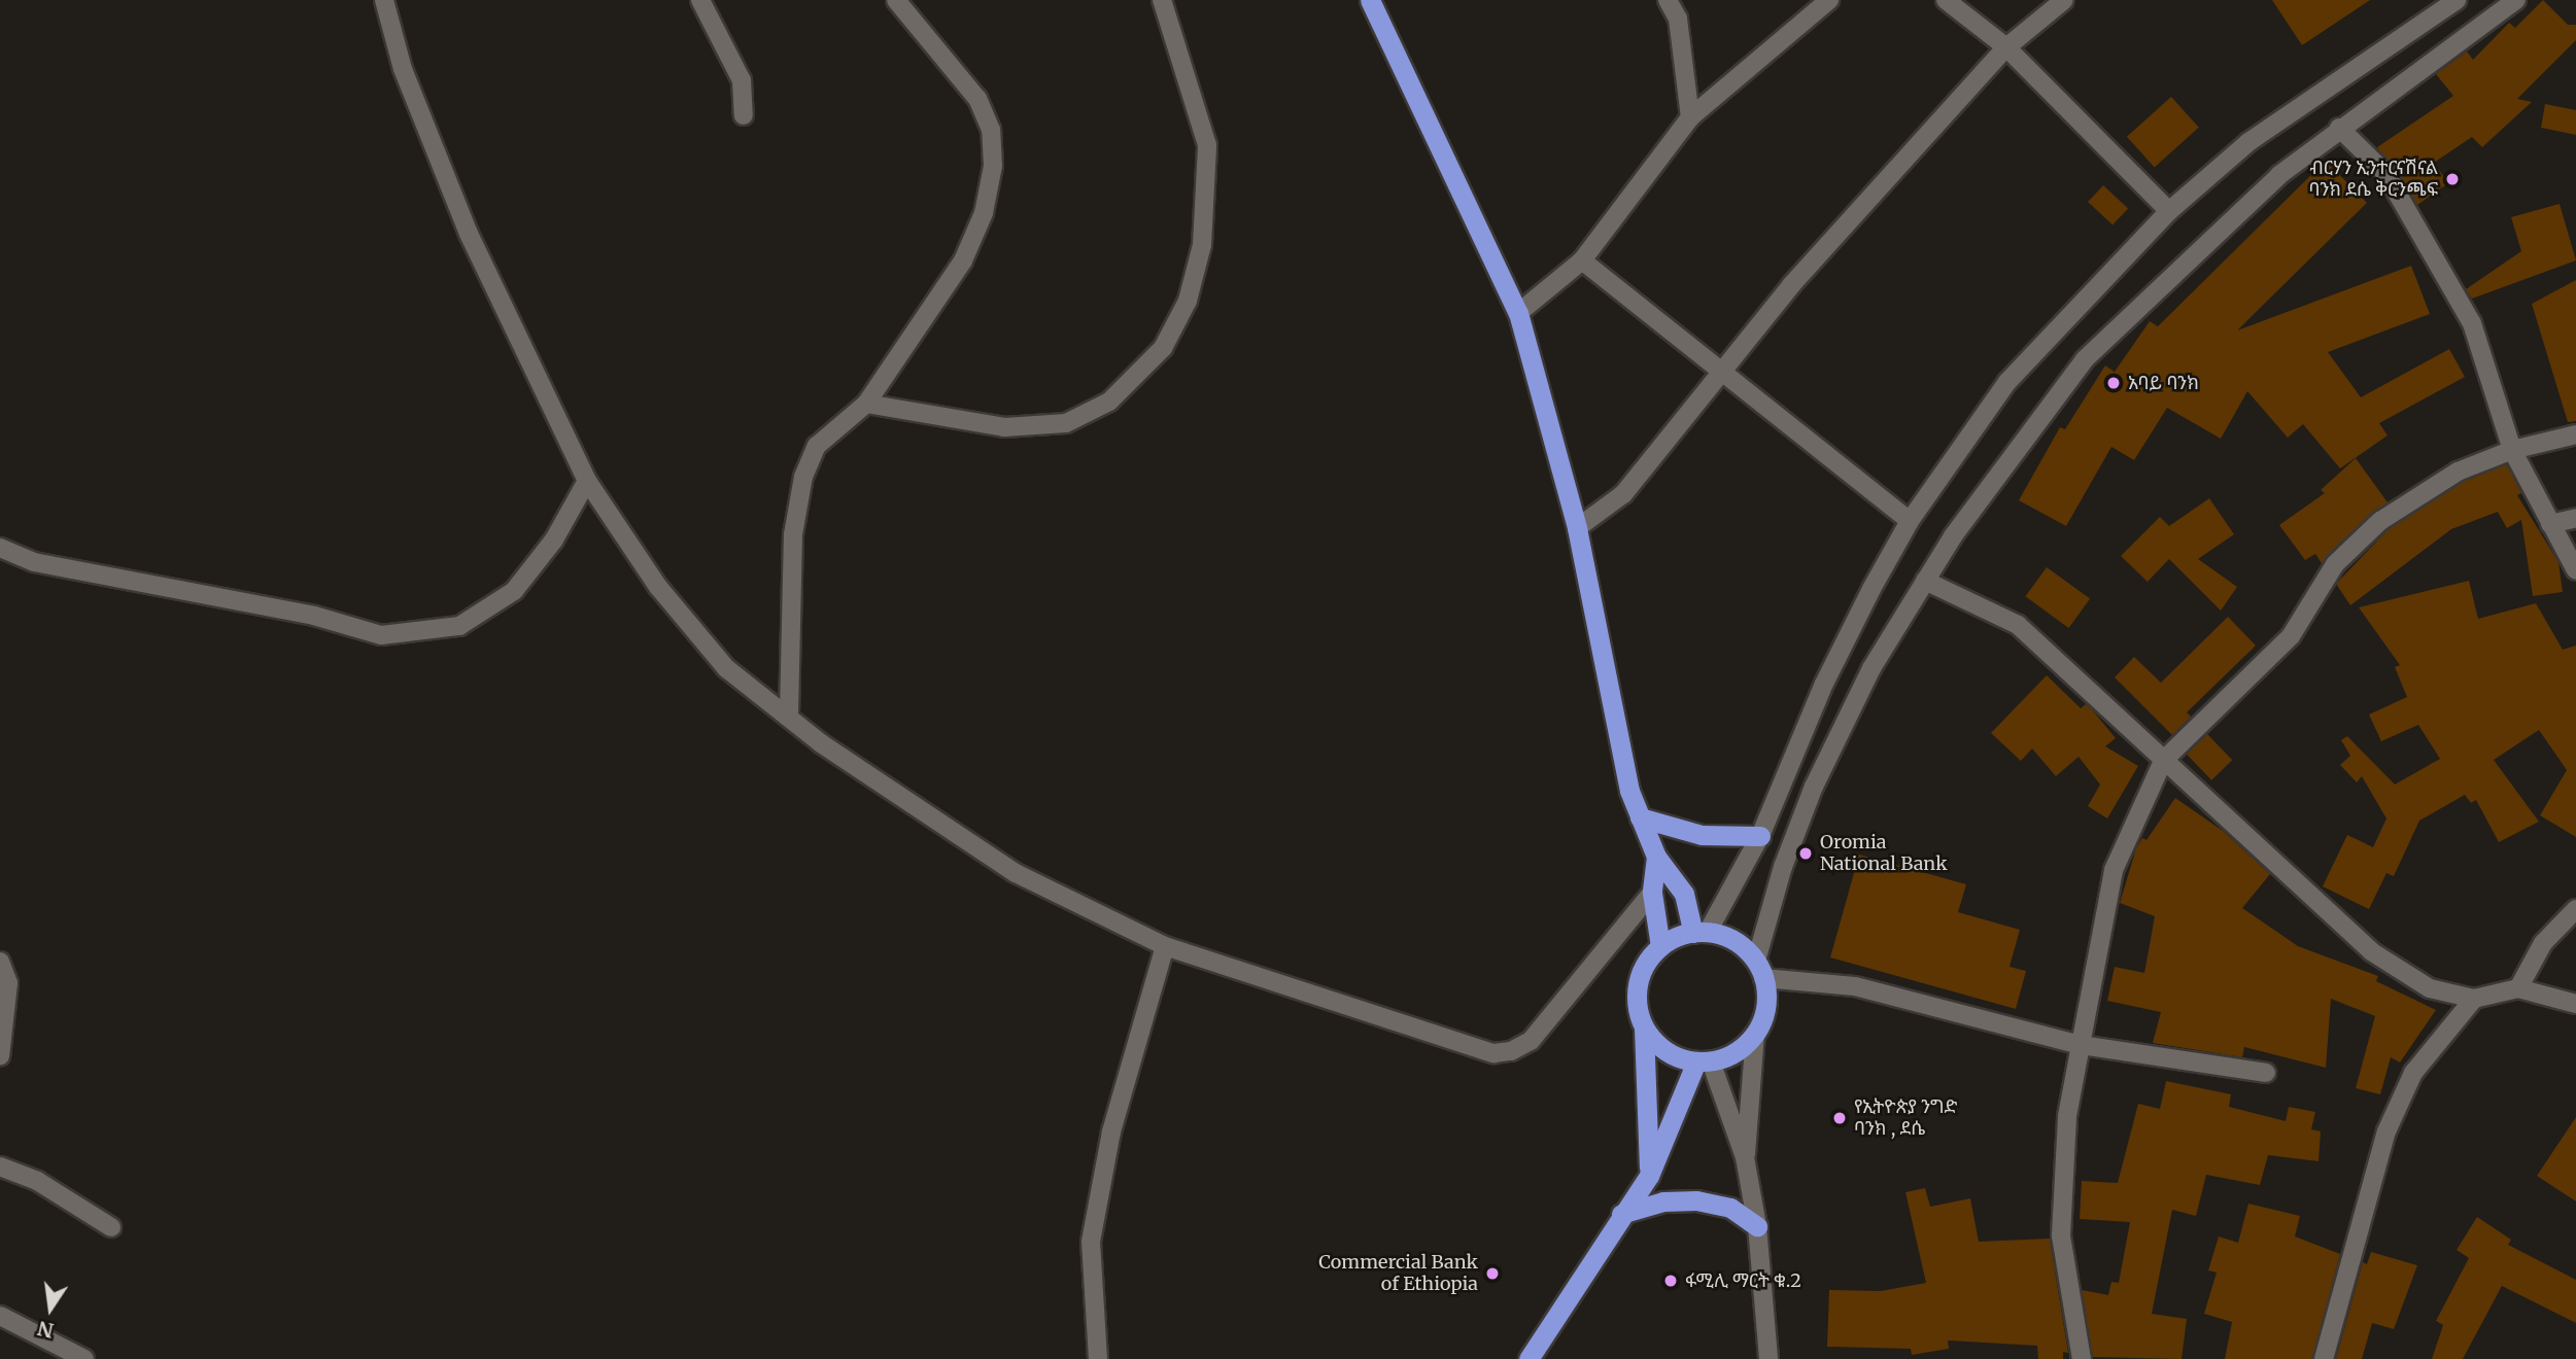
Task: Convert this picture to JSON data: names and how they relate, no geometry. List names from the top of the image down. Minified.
{"places":["ብርሃን ኢንተርናሽናል ባንክ ደሴ ቅርንጫፍ","አባይ ባንክ","Oromia National Bank","የኢትዮጵያ ንግድ ባንክ , ደሴ","Commercial Bank of Ethiopia","ፋሚሊ ማርት ቁ.2"],"north":"bottom"}
